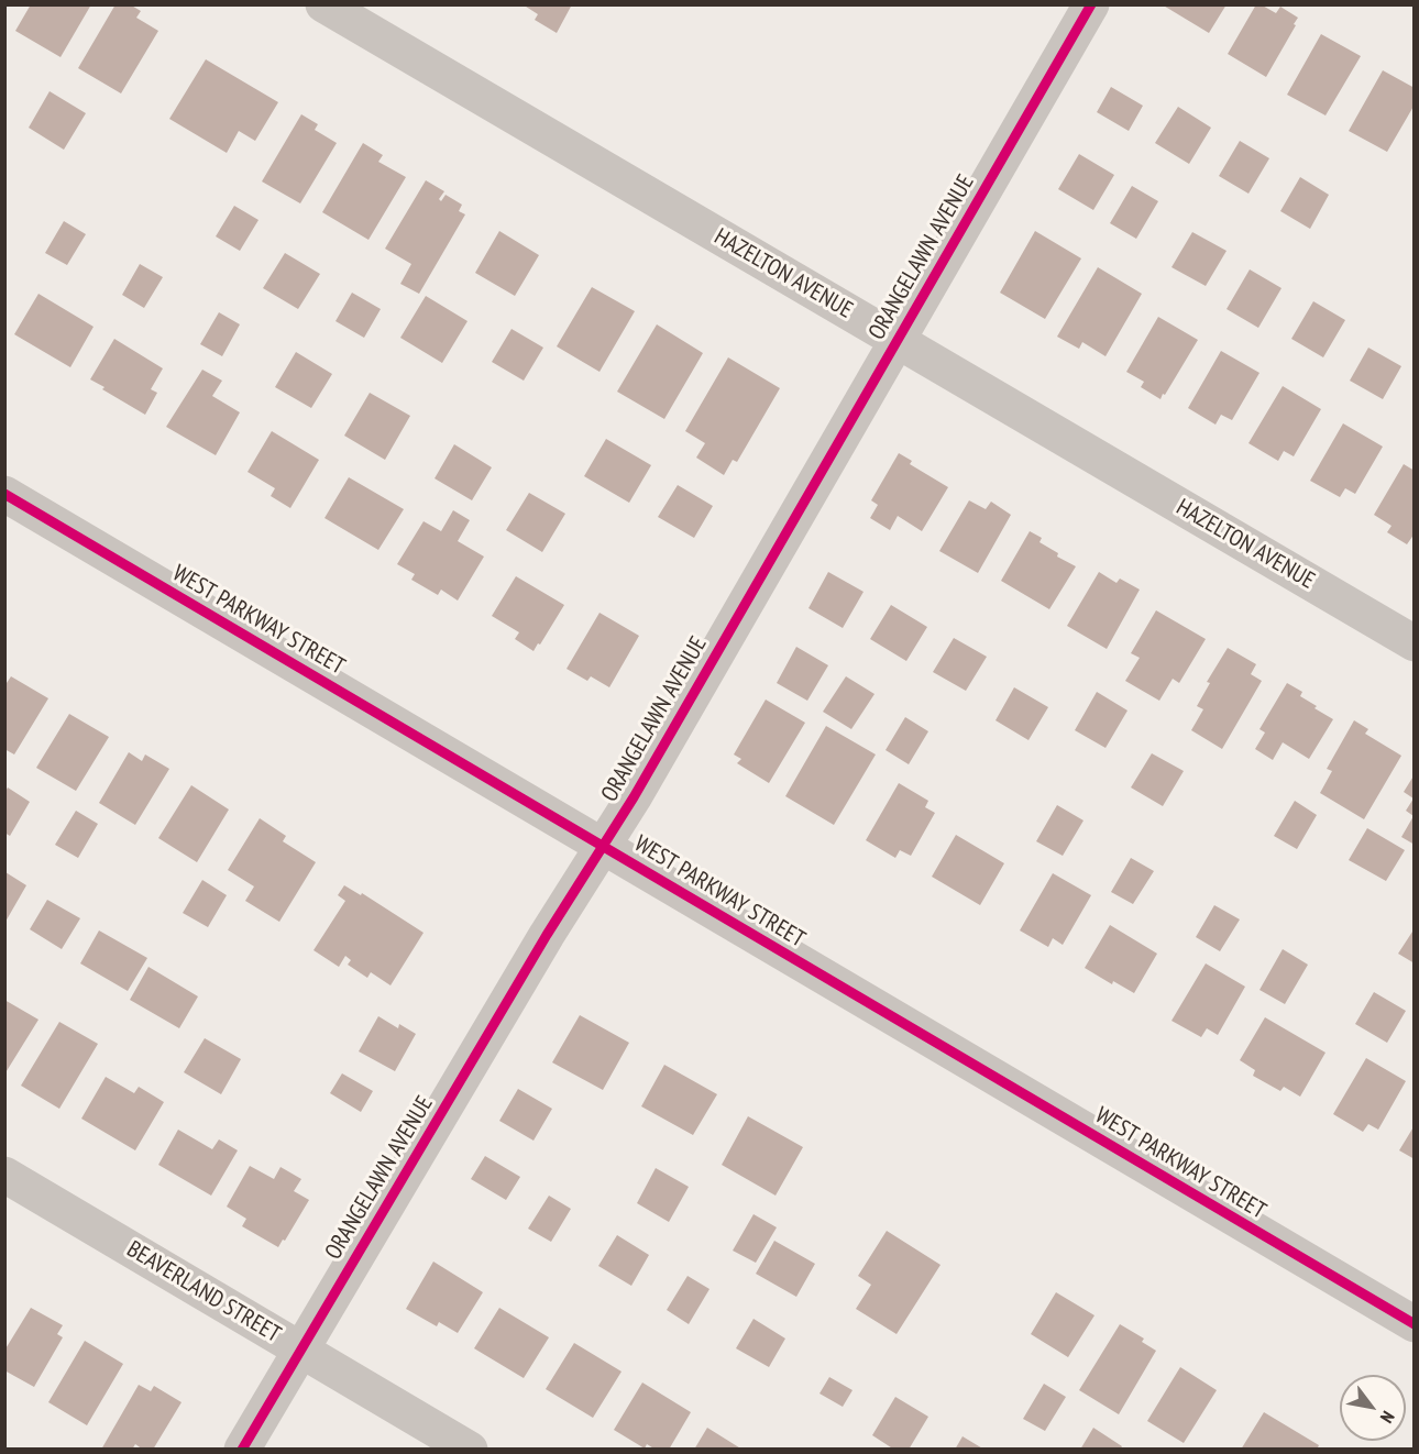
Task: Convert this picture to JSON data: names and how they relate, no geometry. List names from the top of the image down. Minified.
{"streets":{"street":["ORANGELAWN AVENUE","HAZELTON AVENUE","WEST PARKWAY STREET","BEAVERLAND STREET"]},"crossings":[["ORANGELAWN AVENUE","HAZELTON AVENUE"],["ORANGELAWN AVENUE","WEST PARKWAY STREET"],["ORANGELAWN AVENUE","BEAVERLAND STREET"]],"north":"bottom right"}
